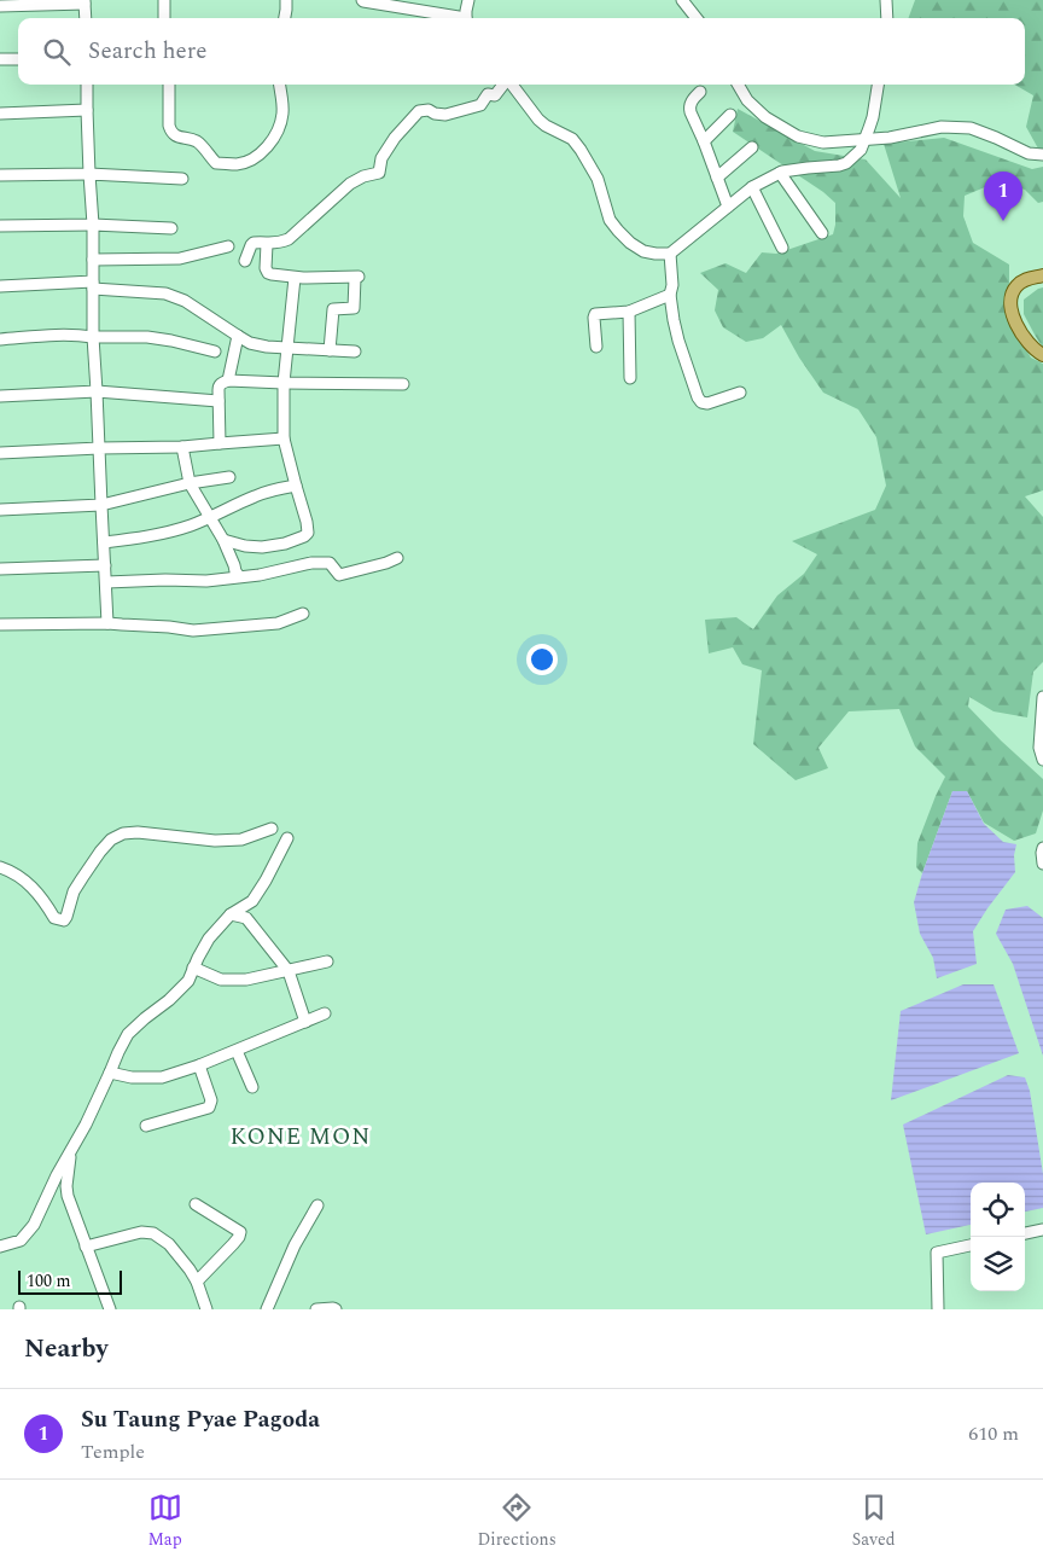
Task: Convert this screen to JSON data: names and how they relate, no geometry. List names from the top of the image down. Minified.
{"districts":["KONE MON"],"scale_bar":"100 m","page":{"search":"Search here","pins":"1","scale":"100 m","heading":"Nearby","list":[{"mark":"1","name":"Su Taung Pyae Pagoda","note":"Temple","value":"610 m"}],"nav":["Map","Directions","Saved"]}}
